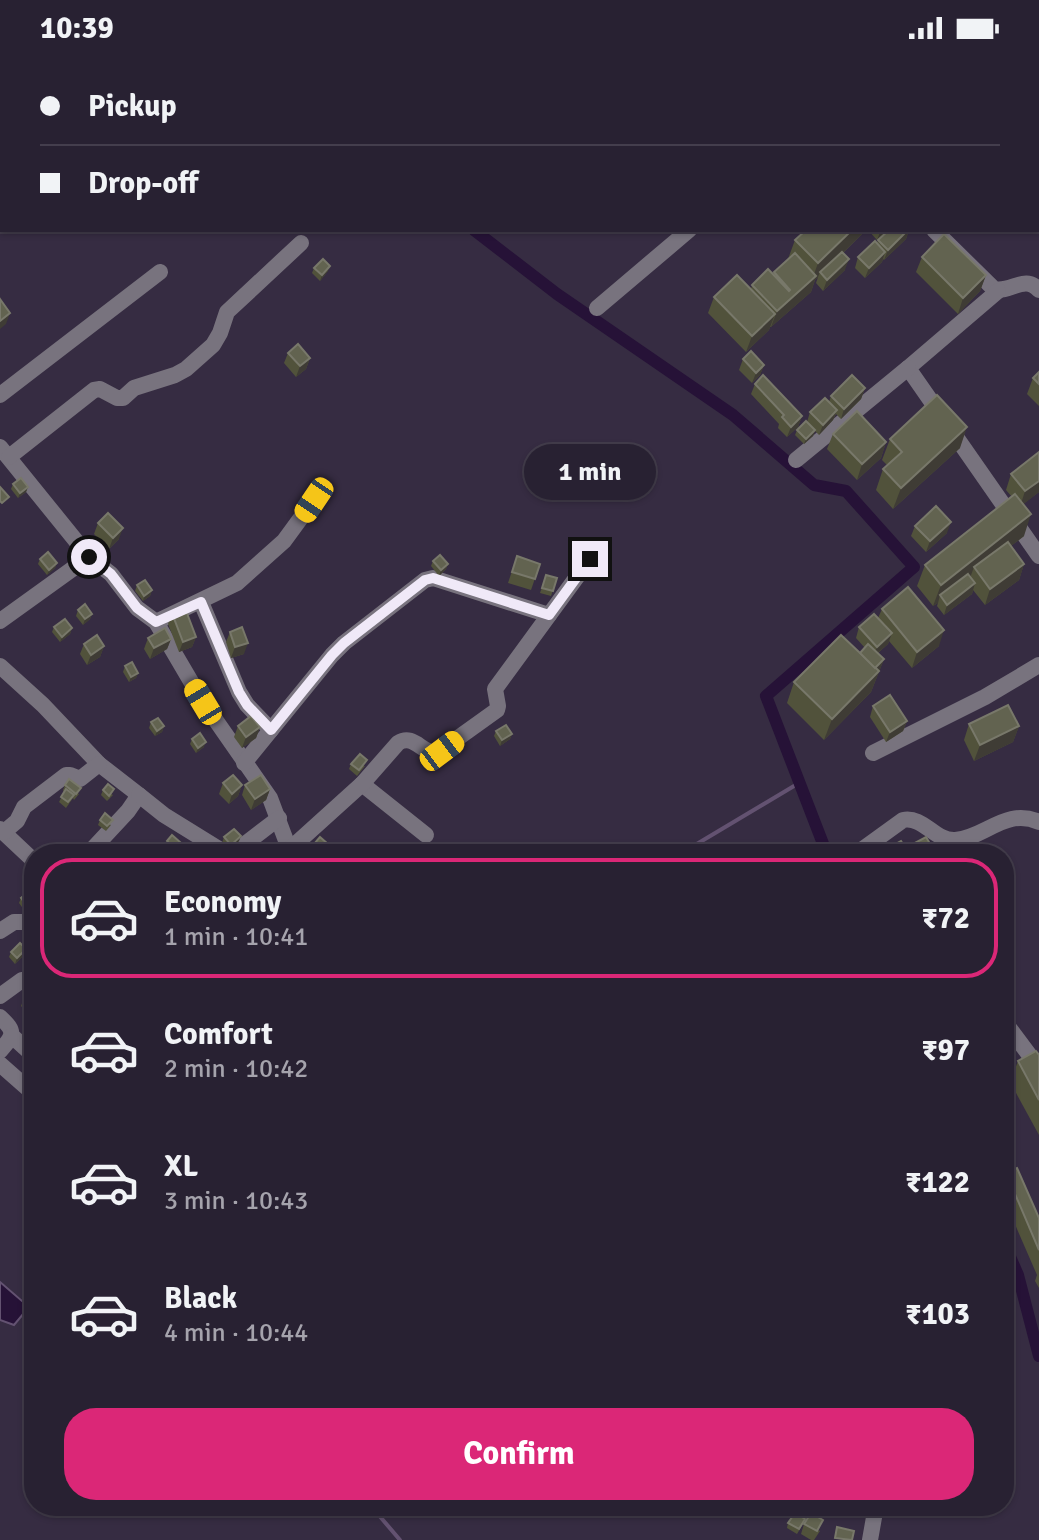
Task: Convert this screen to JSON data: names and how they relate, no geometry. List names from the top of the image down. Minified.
{"page":{"status":"10:39","banner":["Pickup","Drop-off"],"bubble":"1 min","list":[{"name":"Economy","note":"1 min · 10:41","value":"₹72"},{"name":"Comfort","note":"2 min · 10:42","value":"₹97"},{"name":"XL","note":"3 min · 10:43","value":"₹122"},{"name":"Black","note":"4 min · 10:44","value":"₹103"}],"buttons":"Confirm"}}
